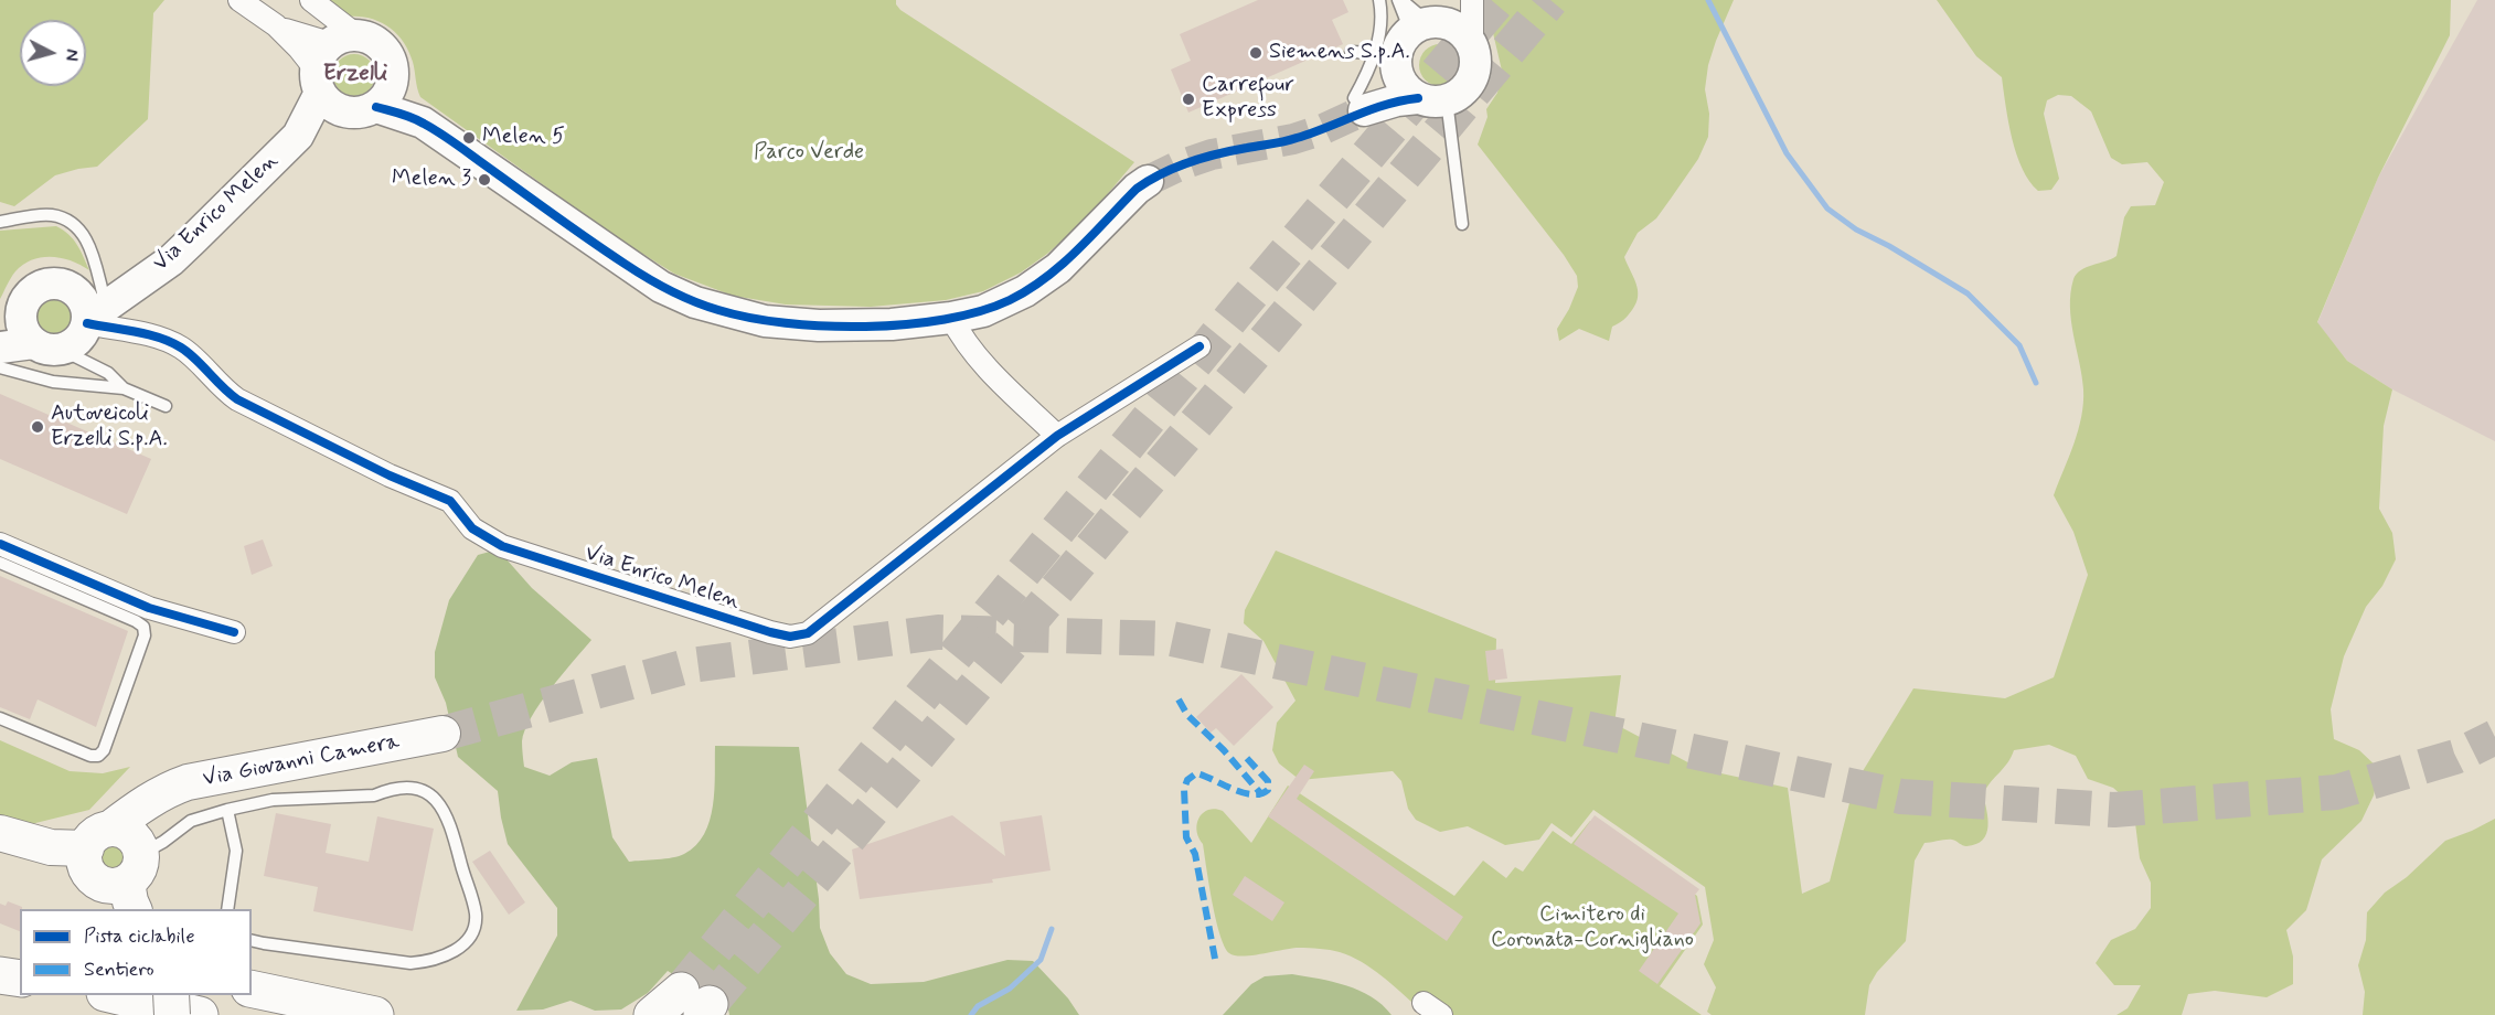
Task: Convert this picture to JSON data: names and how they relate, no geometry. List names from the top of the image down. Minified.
{"streets":{"main road":["Via Giovanni Camera"],"street":["Via Enrico Melen"]},"districts":["Erzelli"],"parks":["Parco Verde","Cimitero di Coronata-Cornigliano"],"places":["Siemens S.p.A.","Carrefour Express","Melen 5","Melen 3","Autoveicoli Erzelli S.p.A."],"legend":["Pista ciclabile","Sentiero"],"north":"right"}
